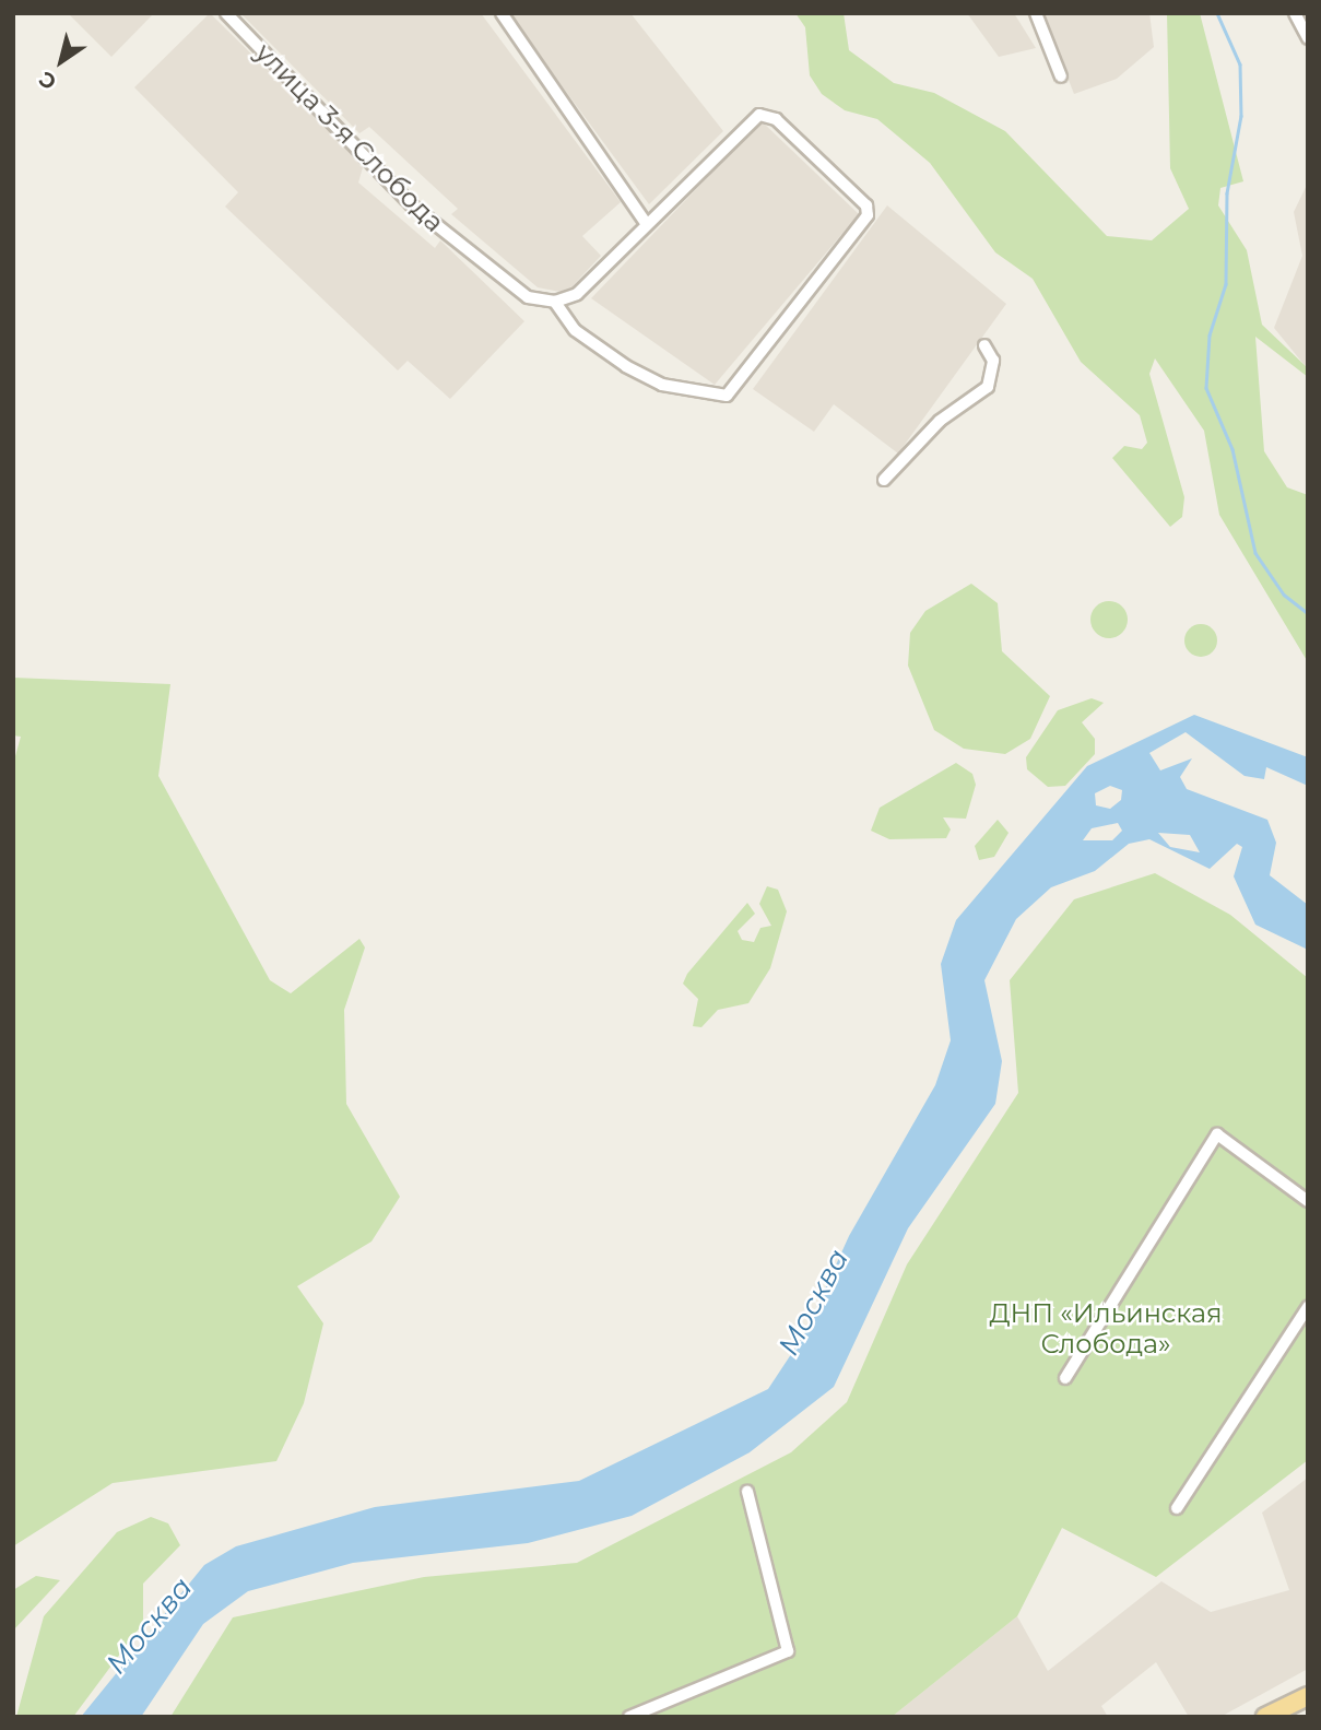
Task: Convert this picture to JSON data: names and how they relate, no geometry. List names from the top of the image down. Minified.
{"streets":{"street":["улица 3-я Слобода"]},"water":["Москва"],"parks":["ДНП «Ильинская Слобода»"],"north":"bottom left"}
